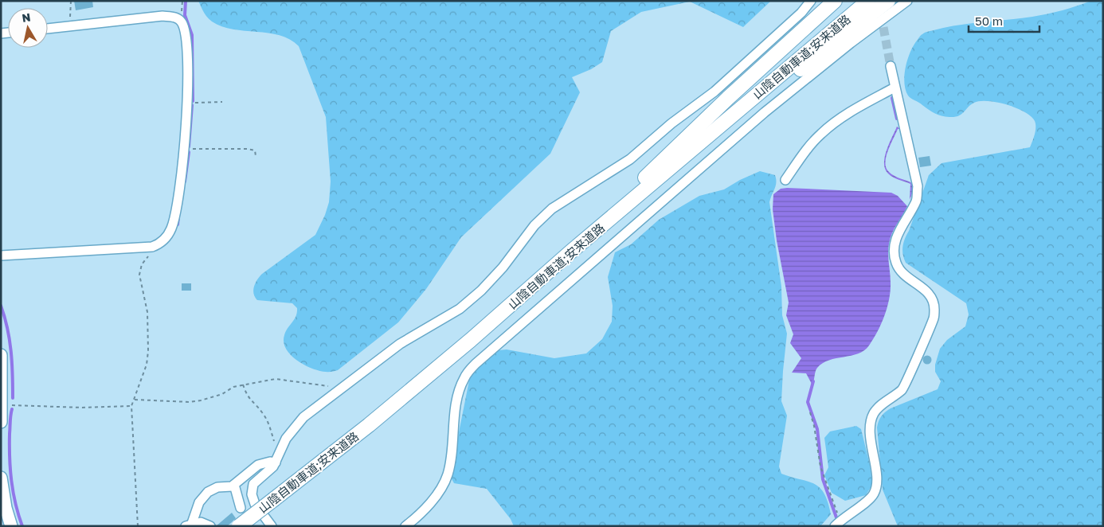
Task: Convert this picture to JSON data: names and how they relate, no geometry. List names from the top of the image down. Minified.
{"streets":{"highway":["山陰自動車道;安来道路"]},"scale_bar":"50 m","north":"top"}
